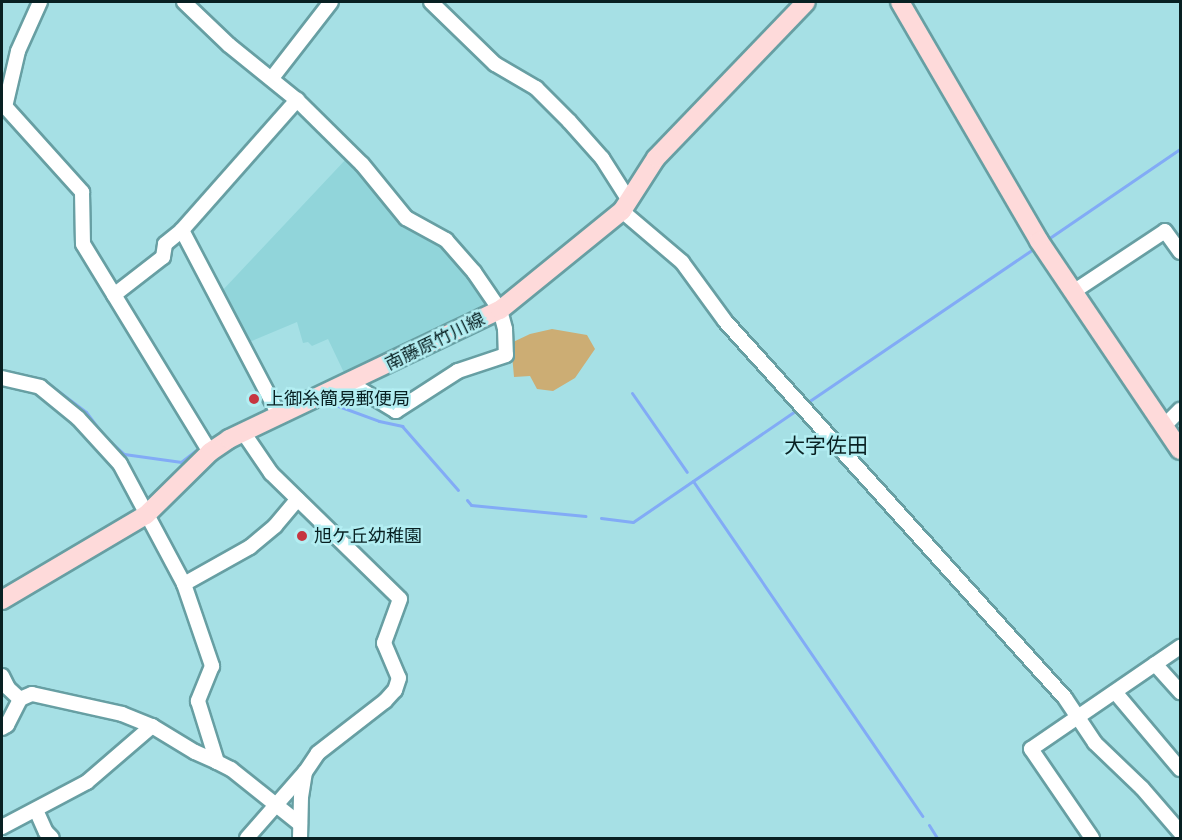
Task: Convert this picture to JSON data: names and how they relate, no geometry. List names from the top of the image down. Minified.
{"streets":{"main road":["南藤原竹川線"]},"districts":["大字佐田"],"places":["上御糸簡易郵便局","旭ケ丘幼稚園"]}
